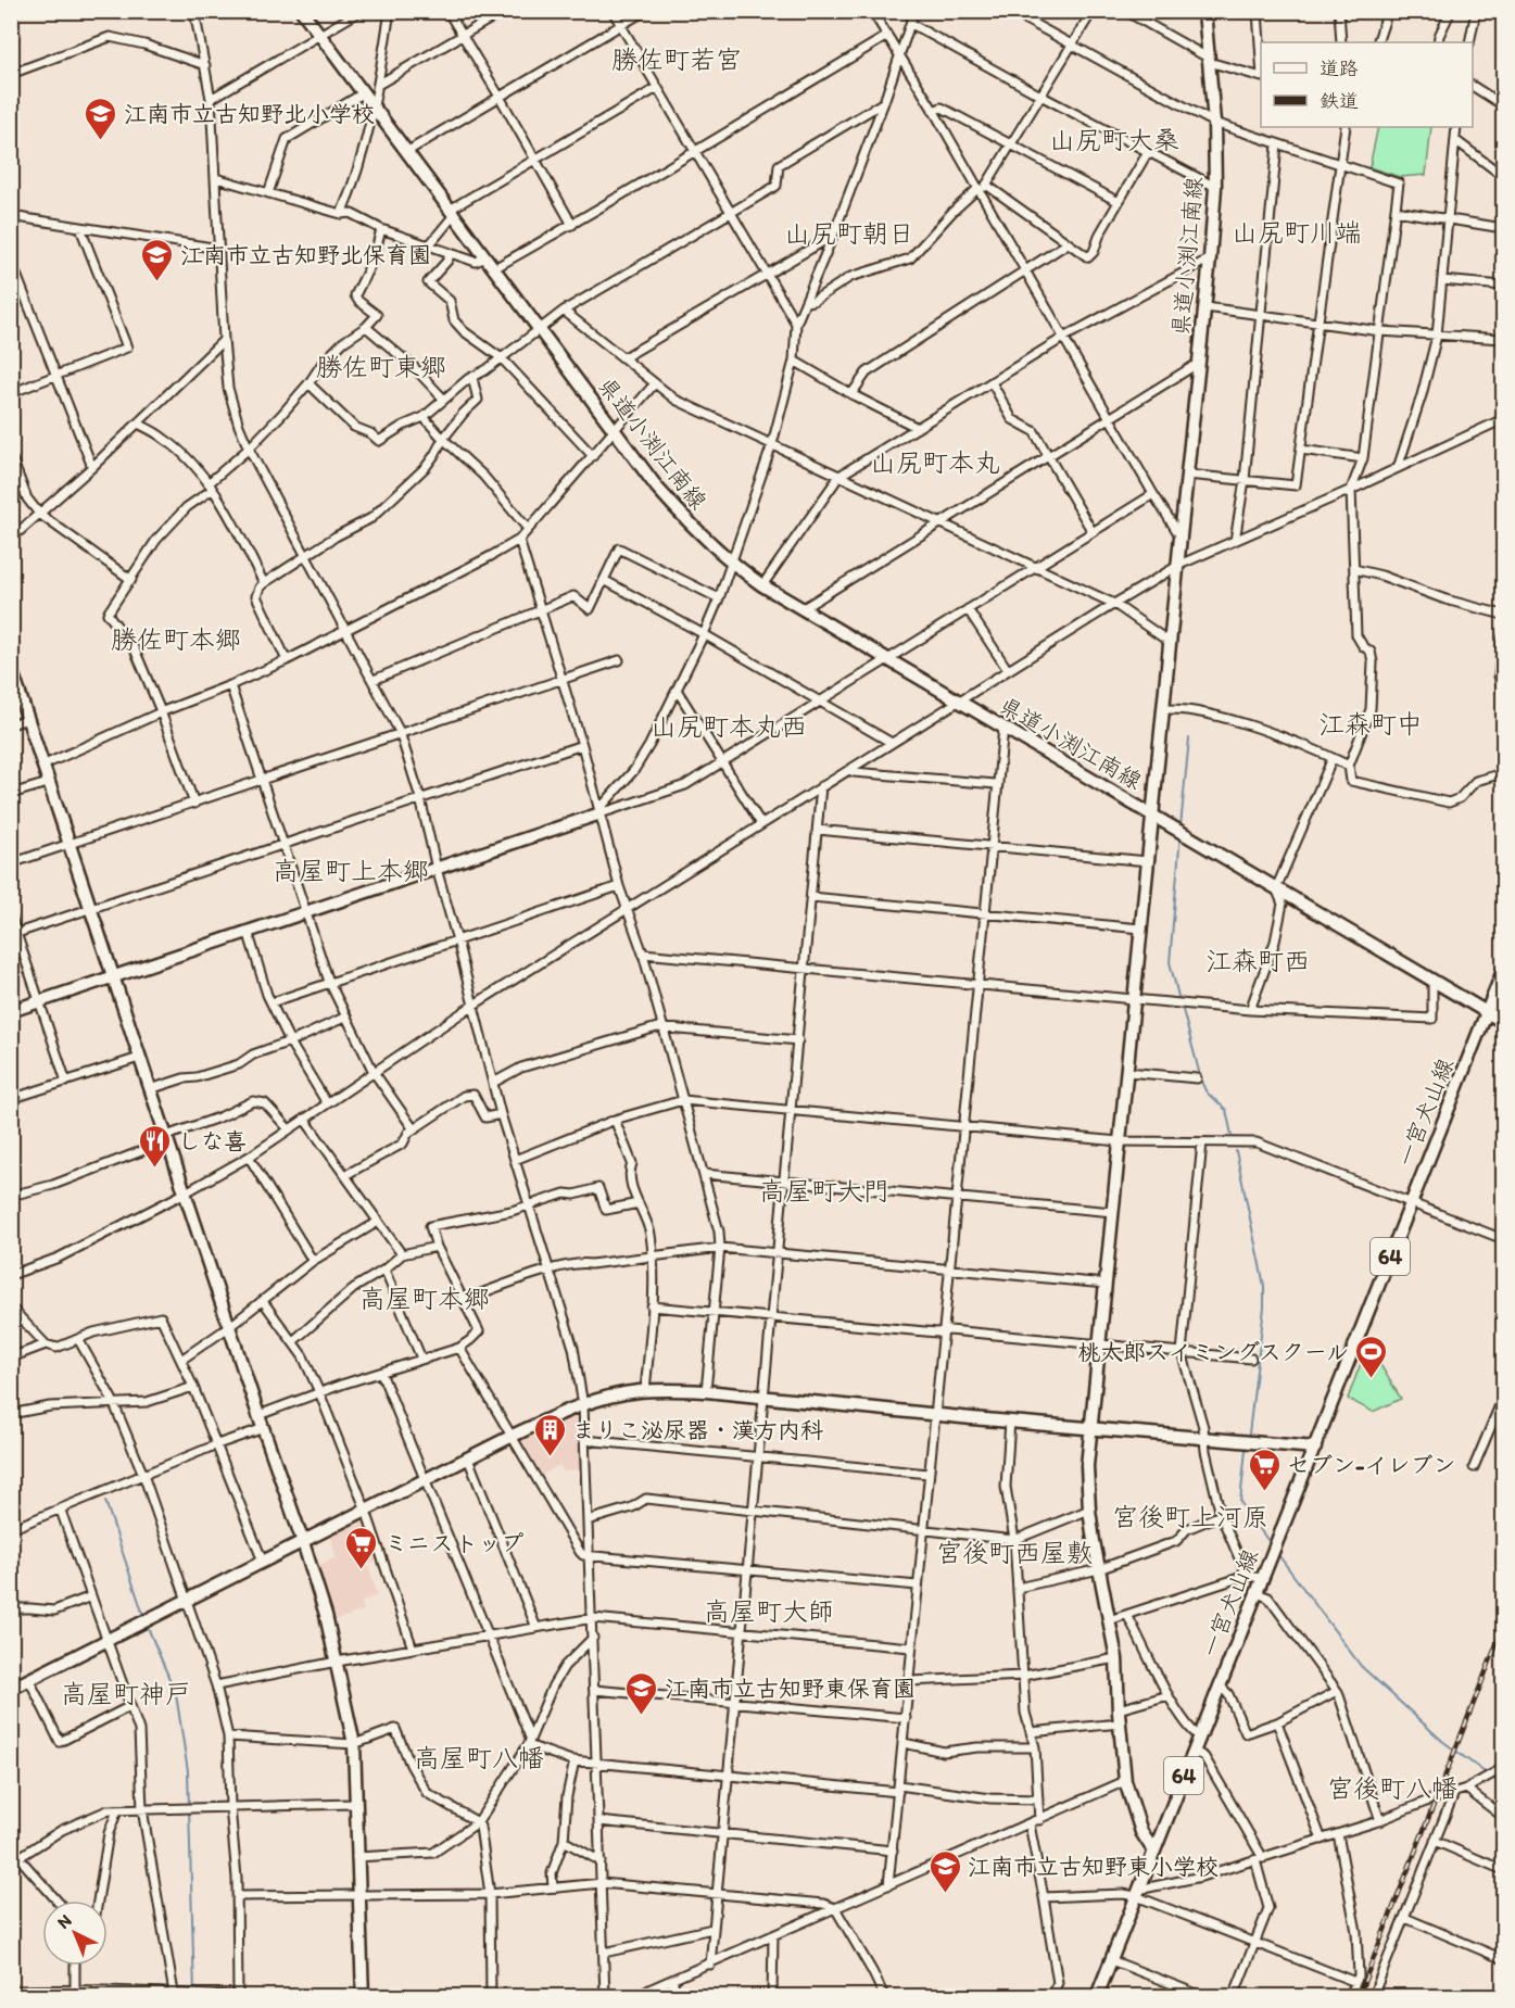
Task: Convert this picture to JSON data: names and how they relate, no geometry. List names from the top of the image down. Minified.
{"streets":{"street":["県道小渕江南線","一宮犬山線","64"]},"crossings":[["県道小渕江南線","一宮犬山線"]],"districts":["勝佐町若宮","山尻町大桑","山尻町川端","山尻町朝日","勝佐町東郷","山尻町本丸","勝佐町本郷","江森町中","山尻町本丸西","高屋町上本郷","江森町西","高屋町大門","高屋町本郷","宮後町上河原","宮後町西屋敷","高屋町大師","高屋町神戸","高屋町八幡","宮後町八幡"],"places":{"school or university":["江南市立古知野北小学校","江南市立古知野北保育園","江南市立古知野東保育園","江南市立古知野東小学校"],"restaurant":["しな喜"],"sports":["桃太郎スイミングスクール"],"building":["まりこ泌尿器・漢方内科"],"supermarket":["セブン-イレブン","ミニストップ"]},"legend":["道路","鉄道"],"north":"top left"}
